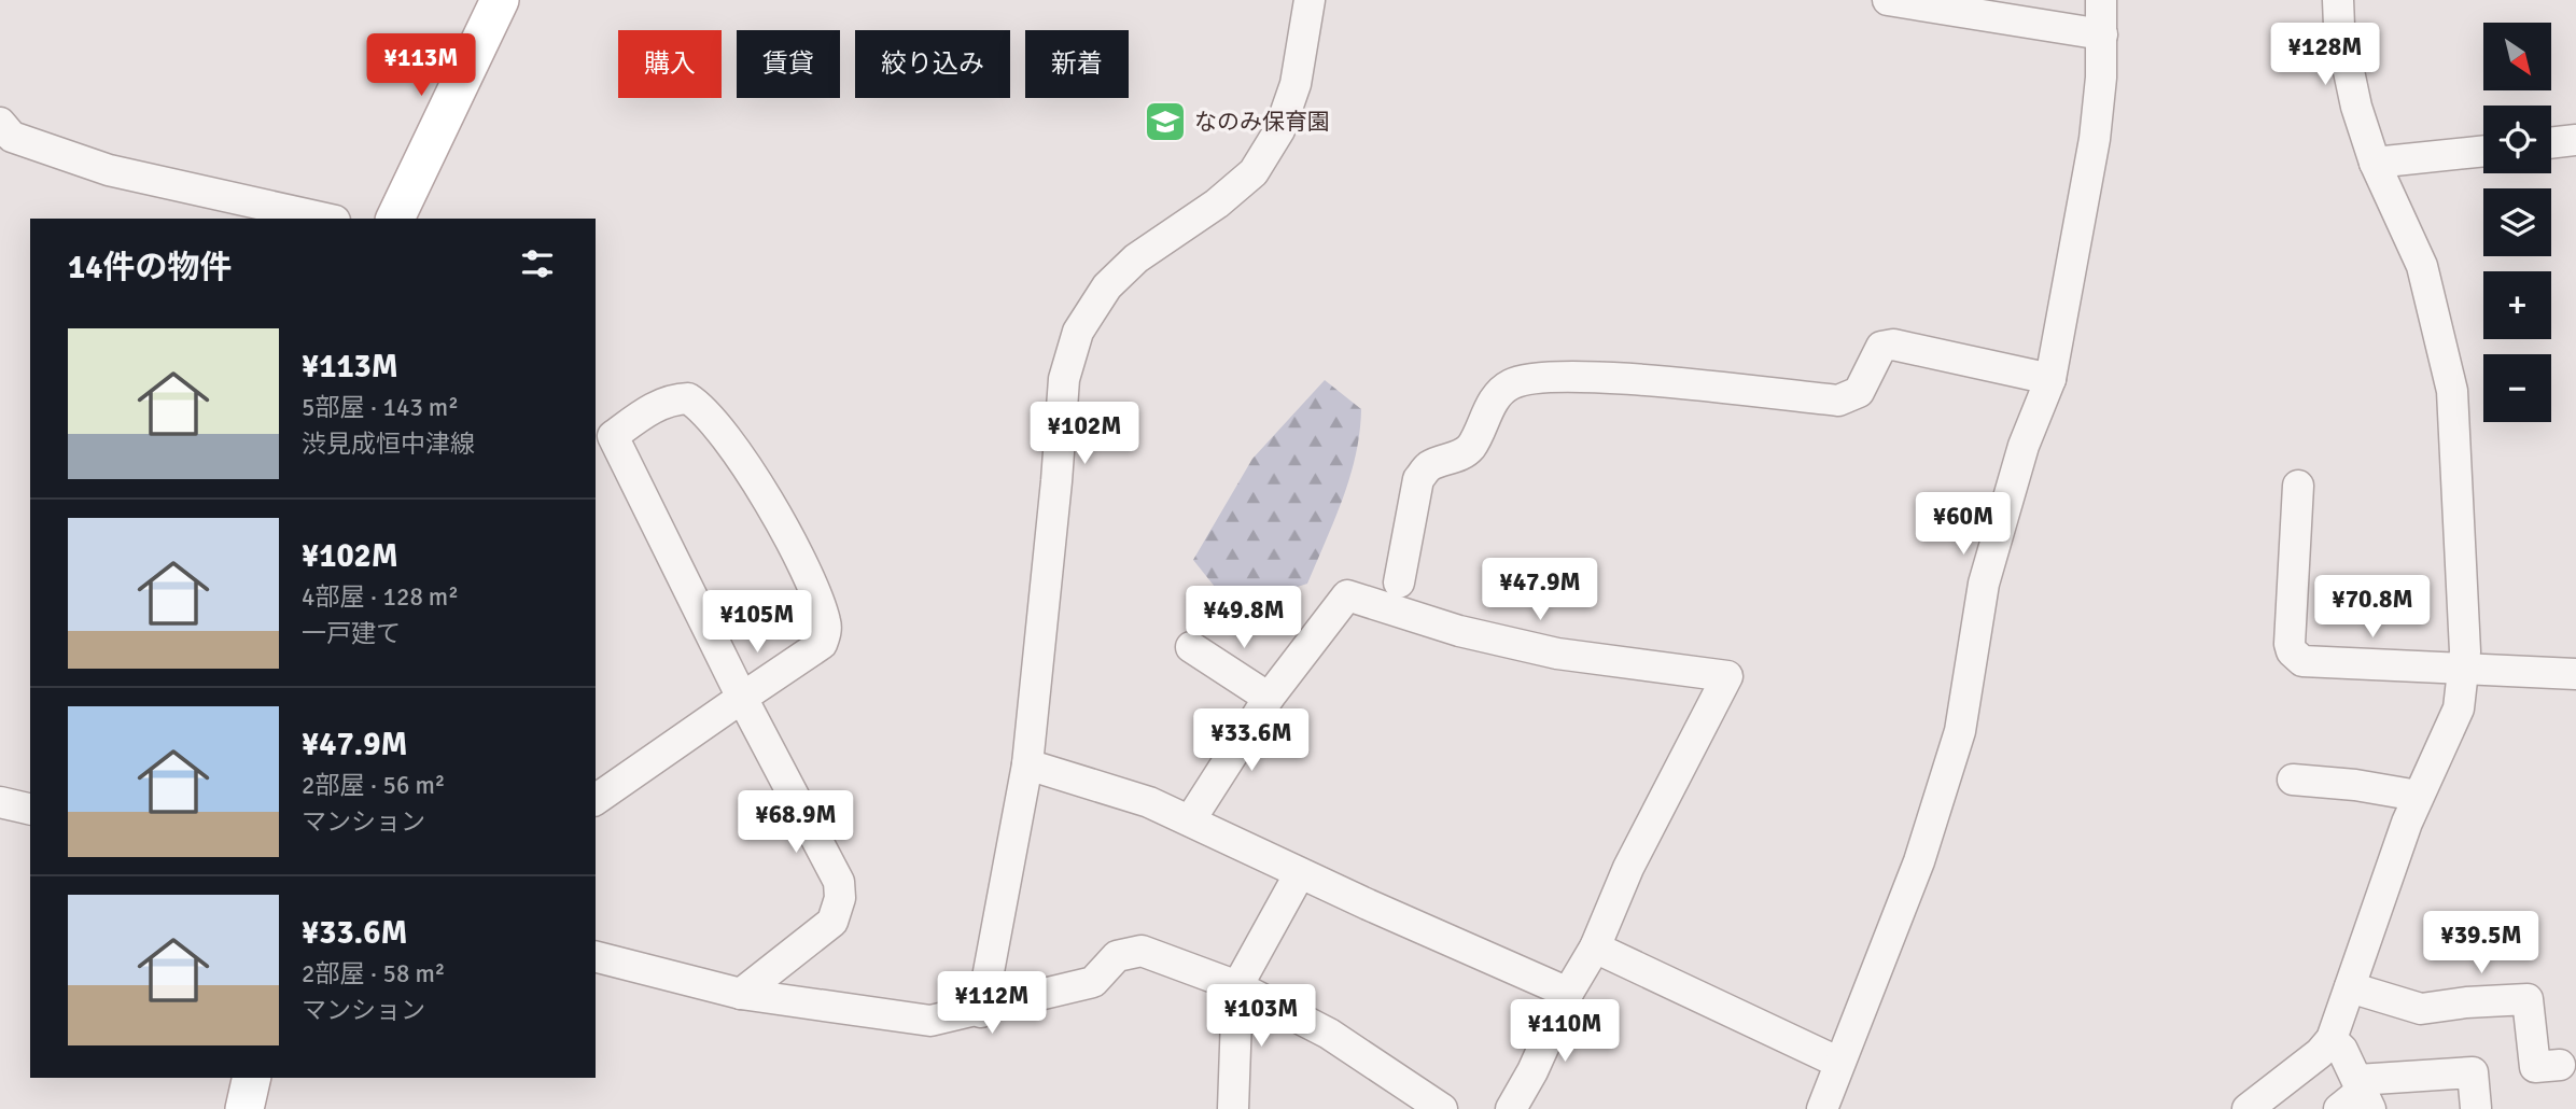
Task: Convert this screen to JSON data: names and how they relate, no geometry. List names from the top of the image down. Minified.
{"places":{"school or university":["なのみ保育園"]},"north":"bottom right","page":{"map_buttons":["+","−"],"price":["¥128M","¥113M","¥102M","¥60M","¥47.9M","¥70.8M","¥49.8M","¥105M","¥33.6M","¥68.9M","¥39.5M","¥112M","¥103M","¥110M"],"chip":["購入","賃貸","絞り込み","新着"],"heading":"14件の物件","list":[{"name":"¥113M","note":"5部屋 · 143 m² · 渋見成恒中津線"},{"name":"¥102M","note":"4部屋 · 128 m² · 一戸建て"},{"name":"¥47.9M","note":"2部屋 · 56 m² · マンション"},{"name":"¥33.6M","note":"2部屋 · 58 m² · マンション"}]}}
